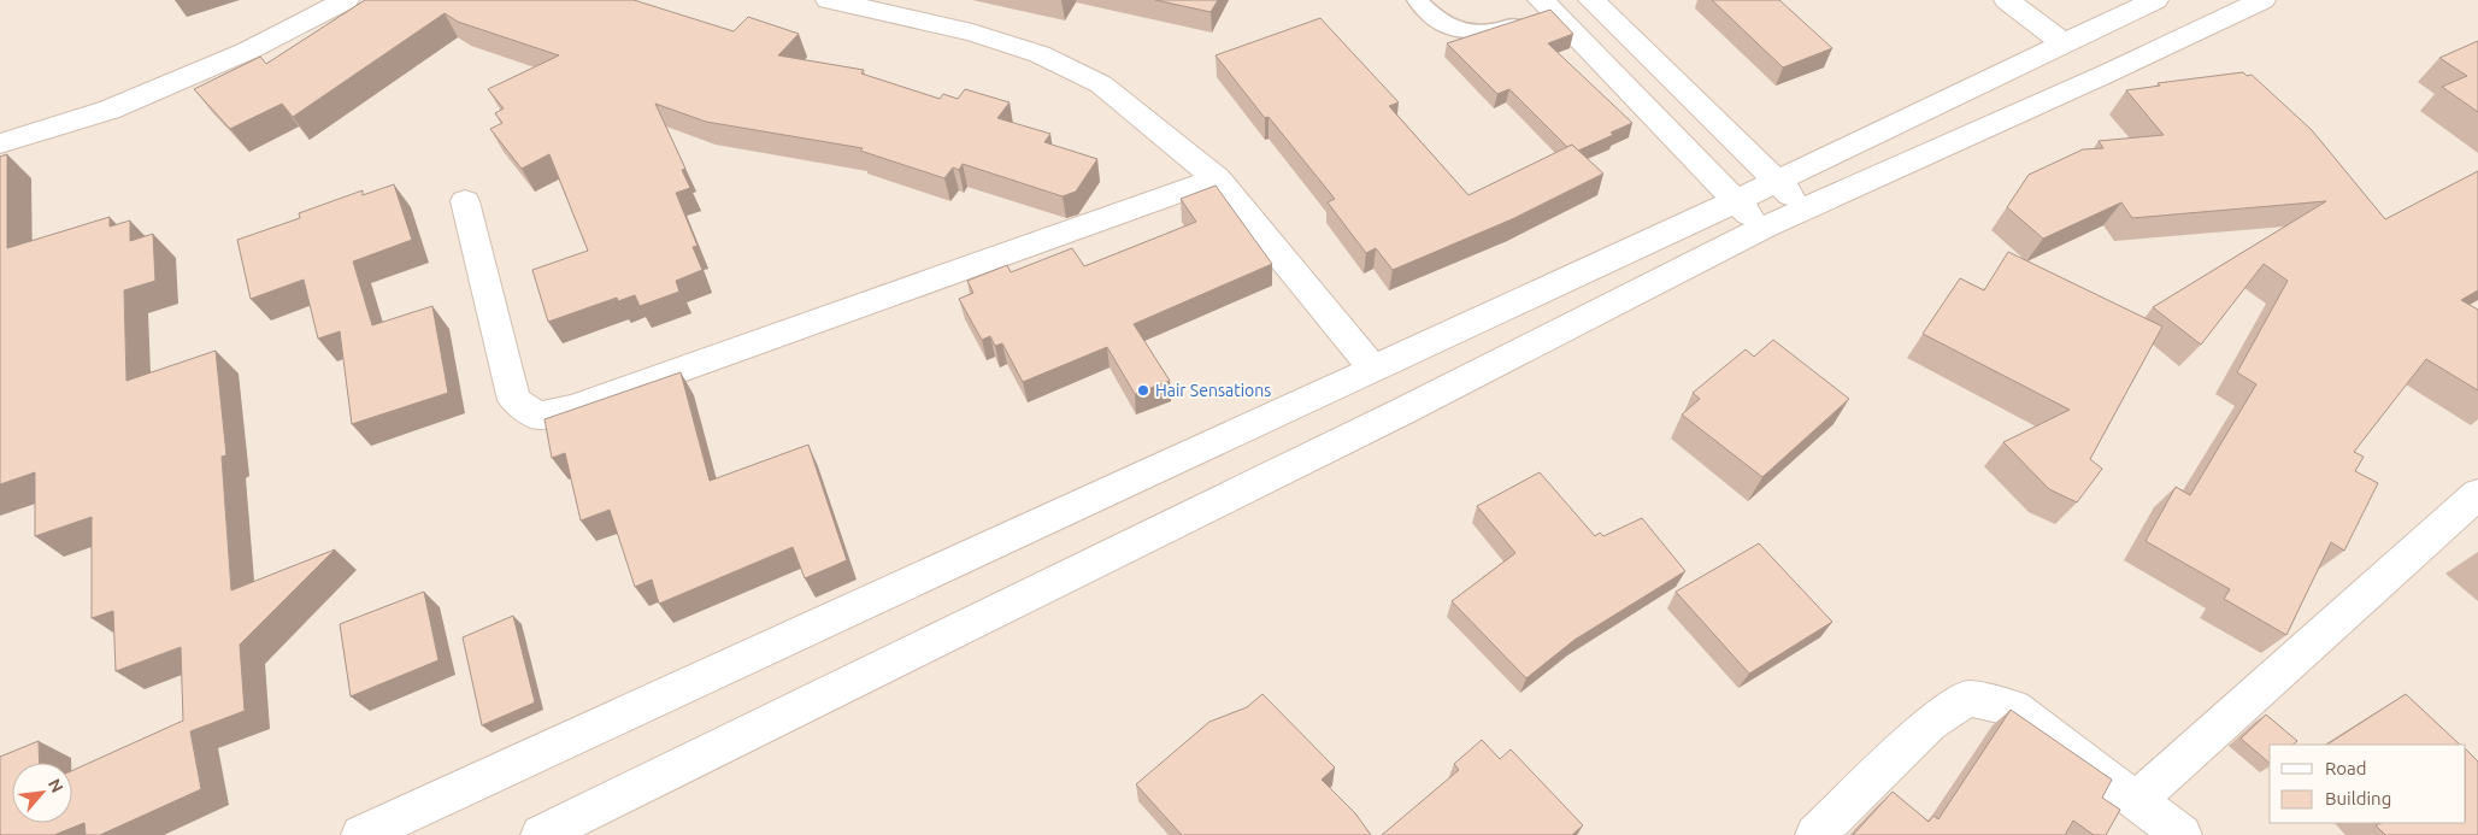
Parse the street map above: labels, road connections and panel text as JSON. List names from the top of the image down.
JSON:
{
  "places": ["Hair Sensations"],
  "legend": ["Road", "Building"],
  "north": "top right"
}
